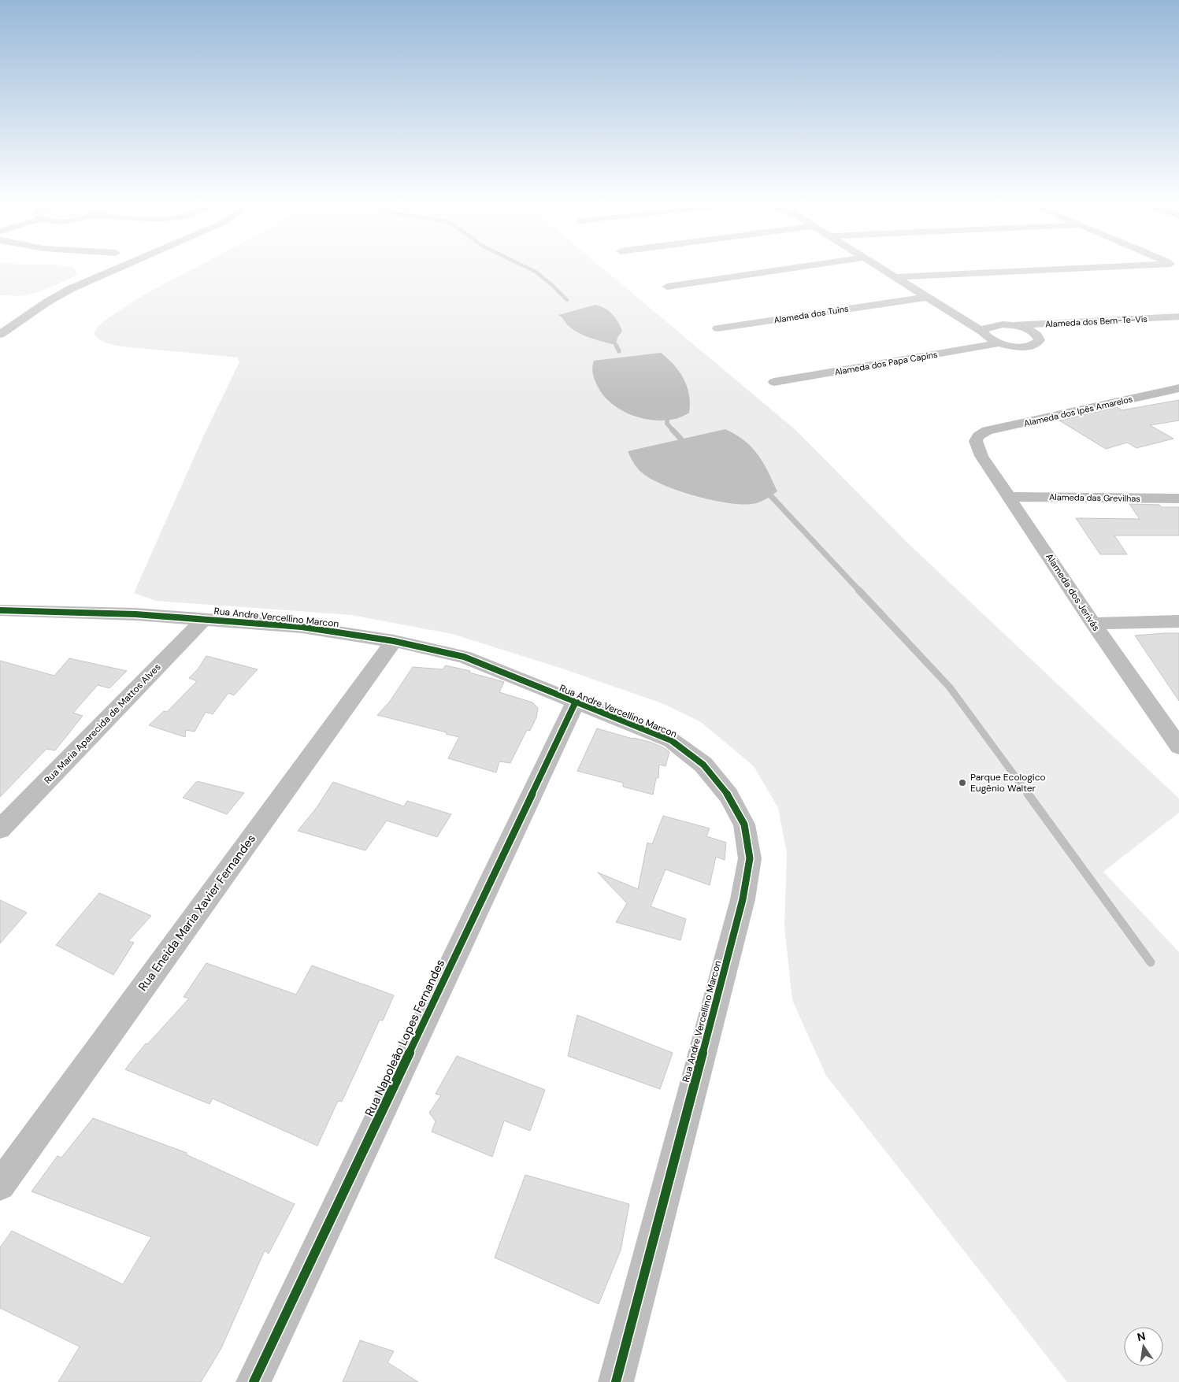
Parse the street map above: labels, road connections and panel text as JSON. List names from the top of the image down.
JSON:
{
  "streets": {
    "street": [
      "Alameda dos Tuins",
      "Alameda dos Bem-Te-Vis",
      "Alameda dos Papa Capins",
      "Alameda dos Ipês Amarelos",
      "Alameda das Grevilhas",
      "Alameda dos Jerivás",
      "Rua Andre Vercellino Marcon",
      "Rua Maria Aparecida de Mattos Alves",
      "Rua Eneida Maria Xavier Fernandes",
      "Rua Napoleão Lopes Fernandes"
    ]
  },
  "crossings": [
    ["Alameda dos Ipês Amarelos", "Alameda dos Jerivás"],
    ["Alameda das Grevilhas", "Alameda dos Jerivás"],
    ["Rua Andre Vercellino Marcon", "Rua Maria Aparecida de Mattos Alves"],
    ["Rua Andre Vercellino Marcon", "Rua Eneida Maria Xavier Fernandes"],
    ["Rua Andre Vercellino Marcon", "Rua Napoleão Lopes Fernandes"]
  ],
  "places": ["Parque Ecologico Eugênio Walter"],
  "north": "top"
}
